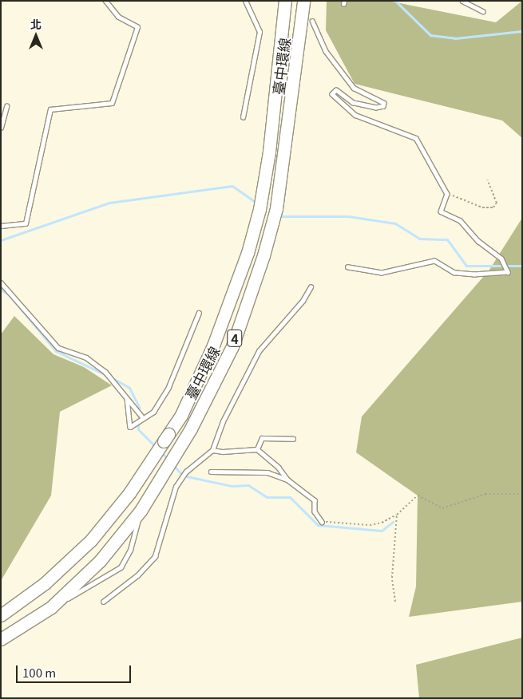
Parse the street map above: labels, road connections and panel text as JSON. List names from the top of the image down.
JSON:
{
  "streets": {
    "highway": ["臺中環線", "4"]
  },
  "scale_bar": "100 m",
  "north": "top"
}
